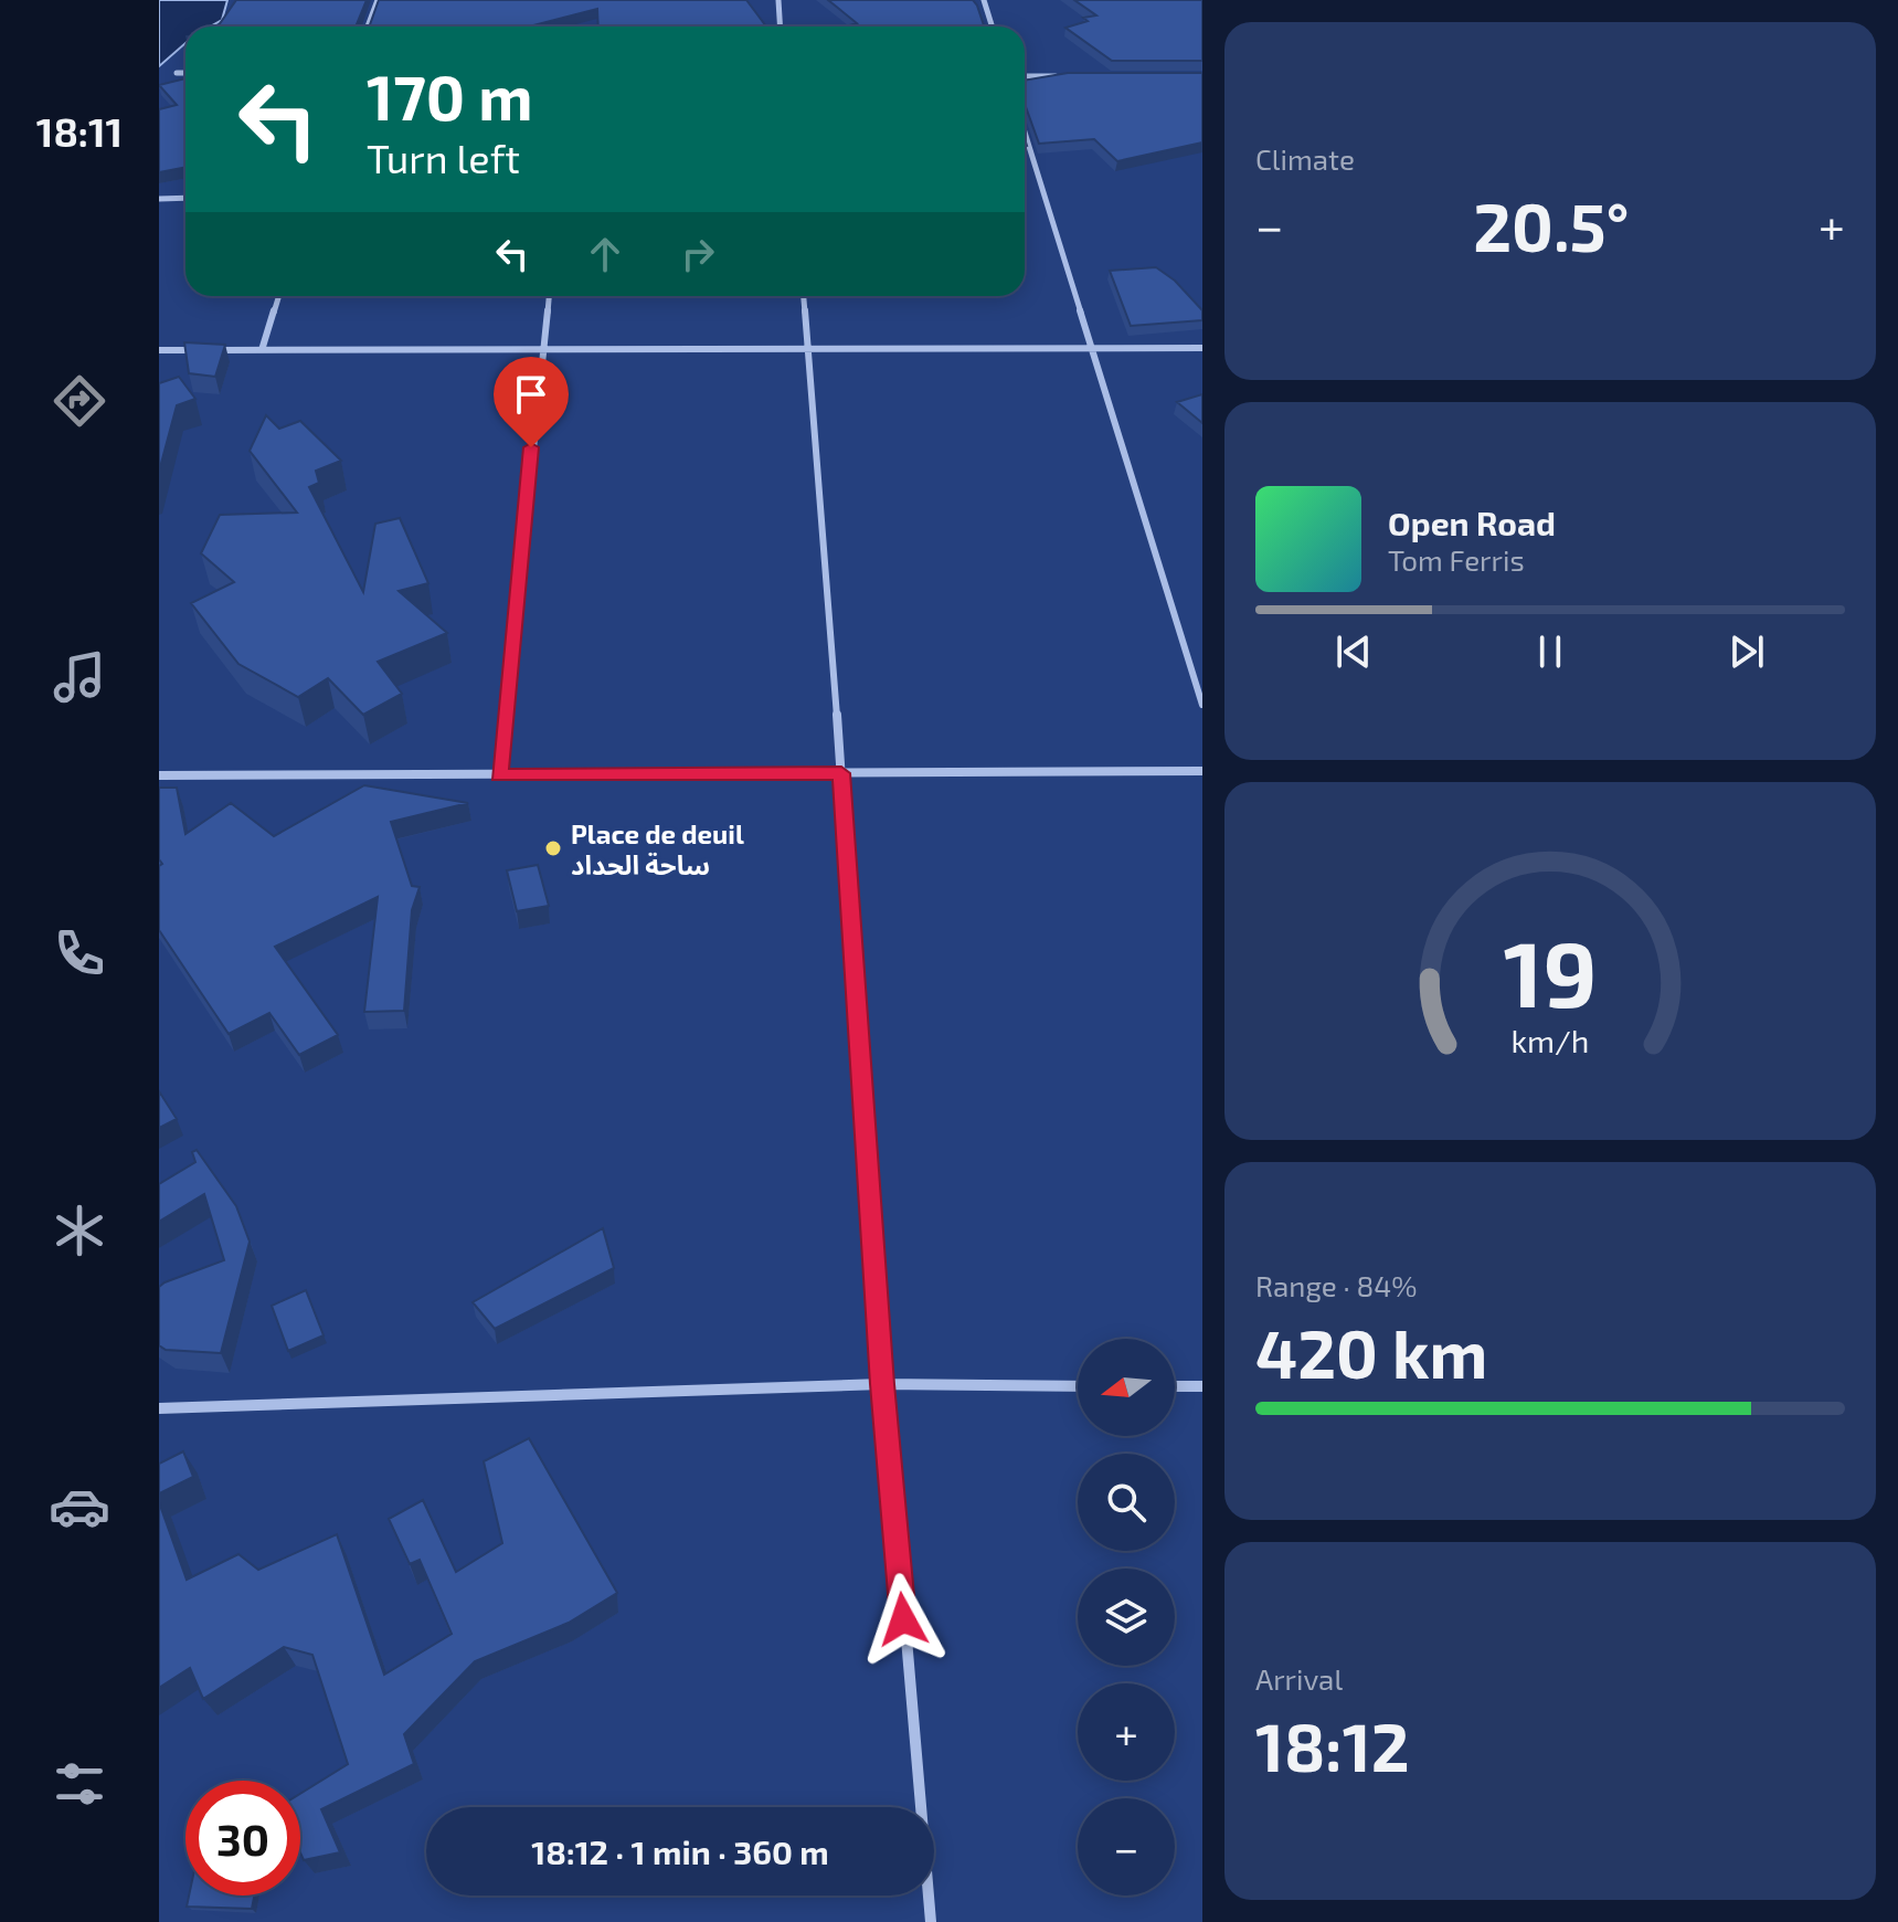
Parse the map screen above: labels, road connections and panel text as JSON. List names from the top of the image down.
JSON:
{
  "places": ["Place de deuil ساحة الحداد"],
  "north": "left",
  "page": {
    "tabs": "18:11",
    "tile": [
      "Climate",
      ["Range · 84%", "420 km"],
      ["Arrival", "18:12"]
    ],
    "turn": ["170 m", "Turn left"],
    "heat": ["−", "20.5°", "+"],
    "song": ["Open Road", "Tom Ferris"],
    "map_buttons": ["+", "−"],
    "limit": "30",
    "trip": "18:12 · 1 min · 360 m",
    "gauge": ["19", "km/h"]
  }
}
